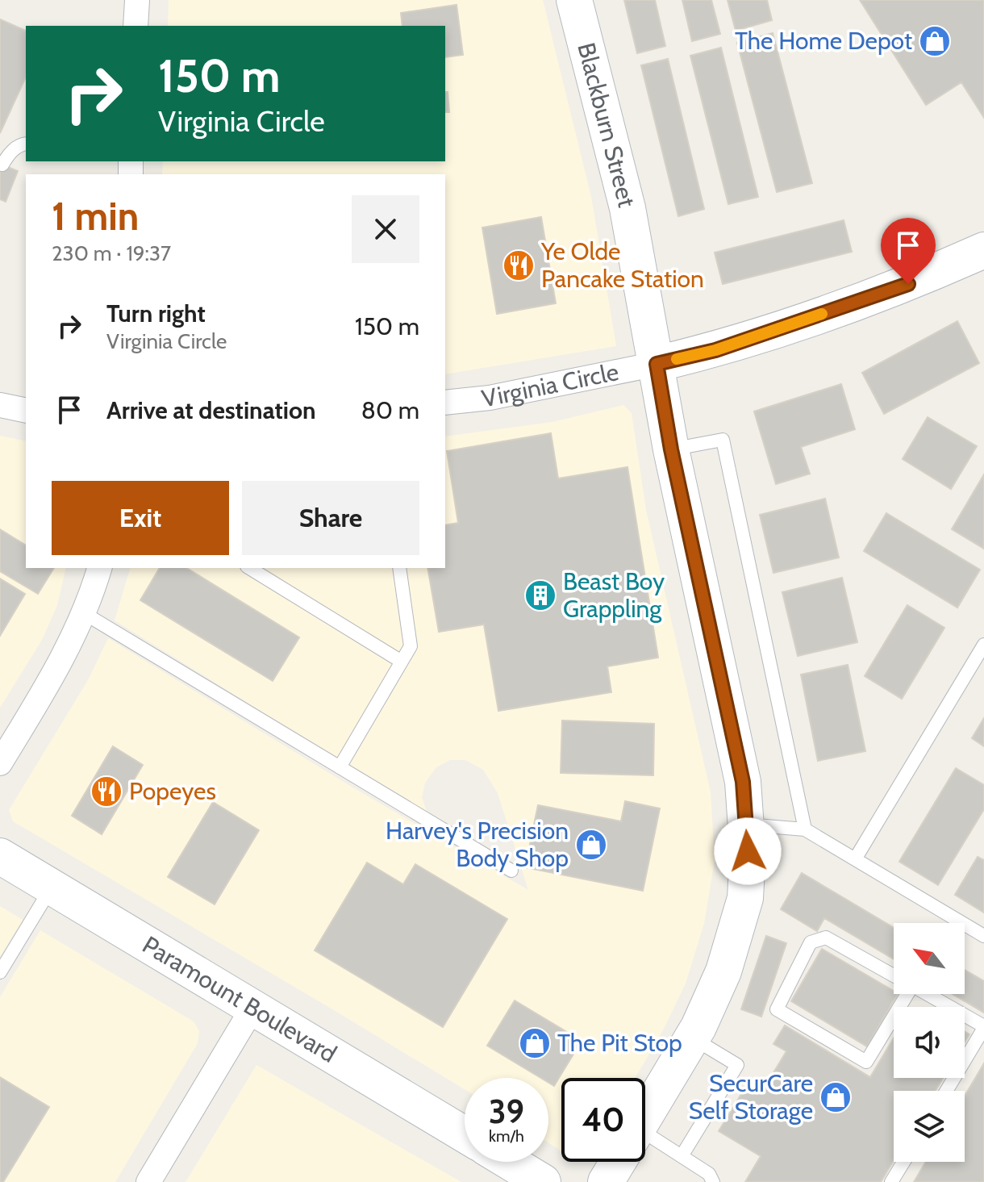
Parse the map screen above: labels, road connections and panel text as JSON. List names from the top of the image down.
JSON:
{
  "streets": {
    "street": ["Blackburn Street", "Virginia Circle", "Paramount Boulevard"]
  },
  "crossings": [
    ["Blackburn Street", "Virginia Circle"]
  ],
  "places": {
    "shop": [
      "The Home Depot",
      "Harvey's Precision Body Shop",
      "The Pit Stop",
      "SecurCare Self Storage"
    ],
    "restaurant": ["Ye Olde Pancake Station", "Popeyes"],
    "building": ["Beast Boy Grappling"]
  },
  "north": "top left",
  "page": {
    "turn": ["150 m", "Virginia Circle"],
    "heading": ["1 min", "230 m · 19:37"],
    "list": [
      {
        "name": "Turn right",
        "note": "Virginia Circle",
        "value": "150 m"
      },
      {
        "name": "Arrive at destination",
        "value": "80 m"
      }
    ],
    "buttons": ["Exit", "Share"],
    "speed": "39 km/h",
    "limit": "40"
  }
}
